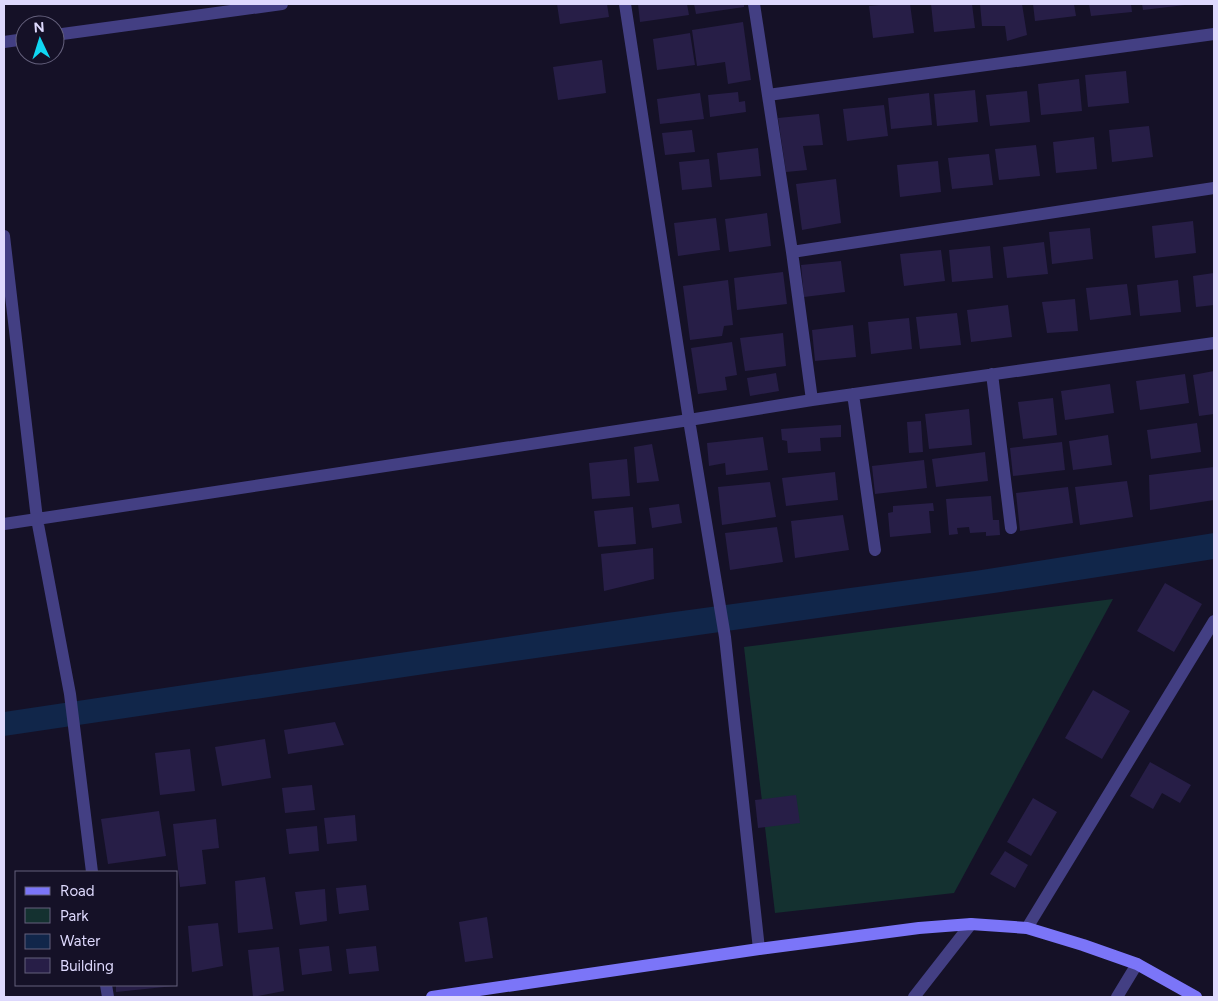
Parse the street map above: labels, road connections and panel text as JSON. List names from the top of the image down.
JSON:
{
  "legend": [
    "Road",
    "Park",
    "Water",
    "Building"
  ],
  "north": "top"
}
